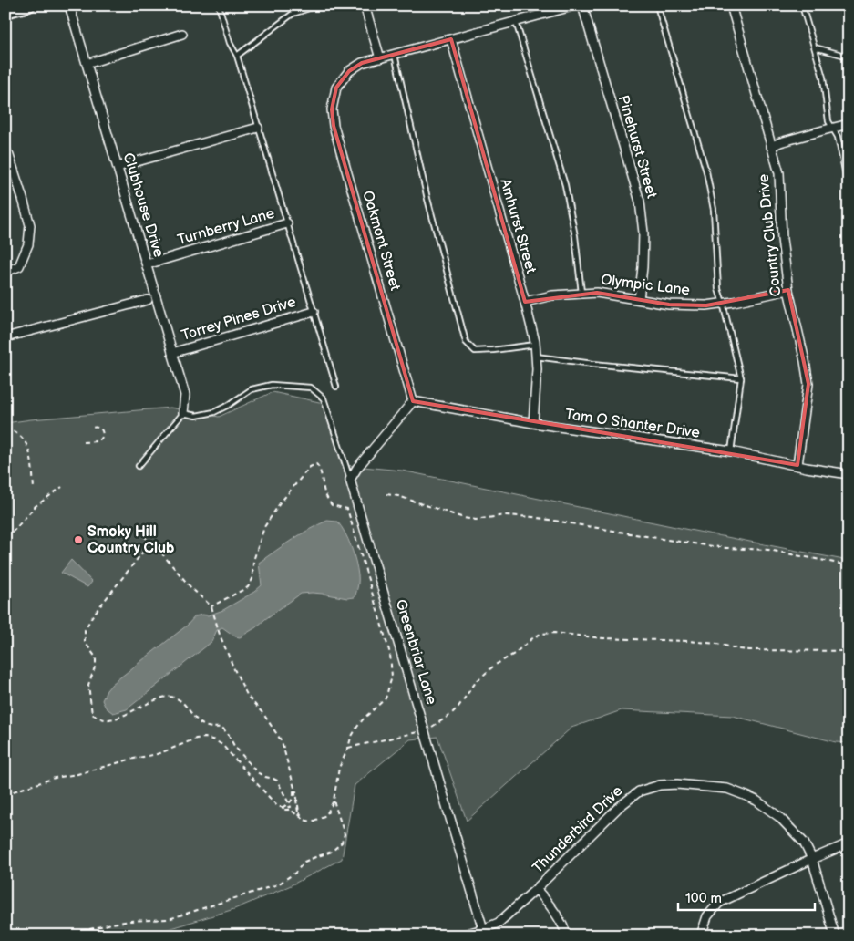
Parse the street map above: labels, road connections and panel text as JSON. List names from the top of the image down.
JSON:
{
  "streets": {
    "street": [
      "Pinehurst Street",
      "Clubhouse Drive",
      "Amhurst Street",
      "Turnberry Lane",
      "Country Club Drive",
      "Oakmont Street",
      "Olympic Lane",
      "Torrey Pines Drive",
      "Tam O Shanter Drive",
      "Greenbriar Lane",
      "Thunderbird Drive"
    ]
  },
  "crossings": [
    ["Pinehurst Street", "Olympic Lane"],
    ["Clubhouse Drive", "Turnberry Lane"],
    ["Clubhouse Drive", "Torrey Pines Drive"],
    ["Amhurst Street", "Olympic Lane"],
    ["Amhurst Street", "Tam O Shanter Drive"],
    ["Country Club Drive", "Olympic Lane"],
    ["Country Club Drive", "Tam O Shanter Drive"],
    ["Oakmont Street", "Tam O Shanter Drive"],
    ["Greenbriar Lane", "Thunderbird Drive"]
  ],
  "places": ["Smoky Hill Country Club"],
  "scale_bar": "100 m"
}
